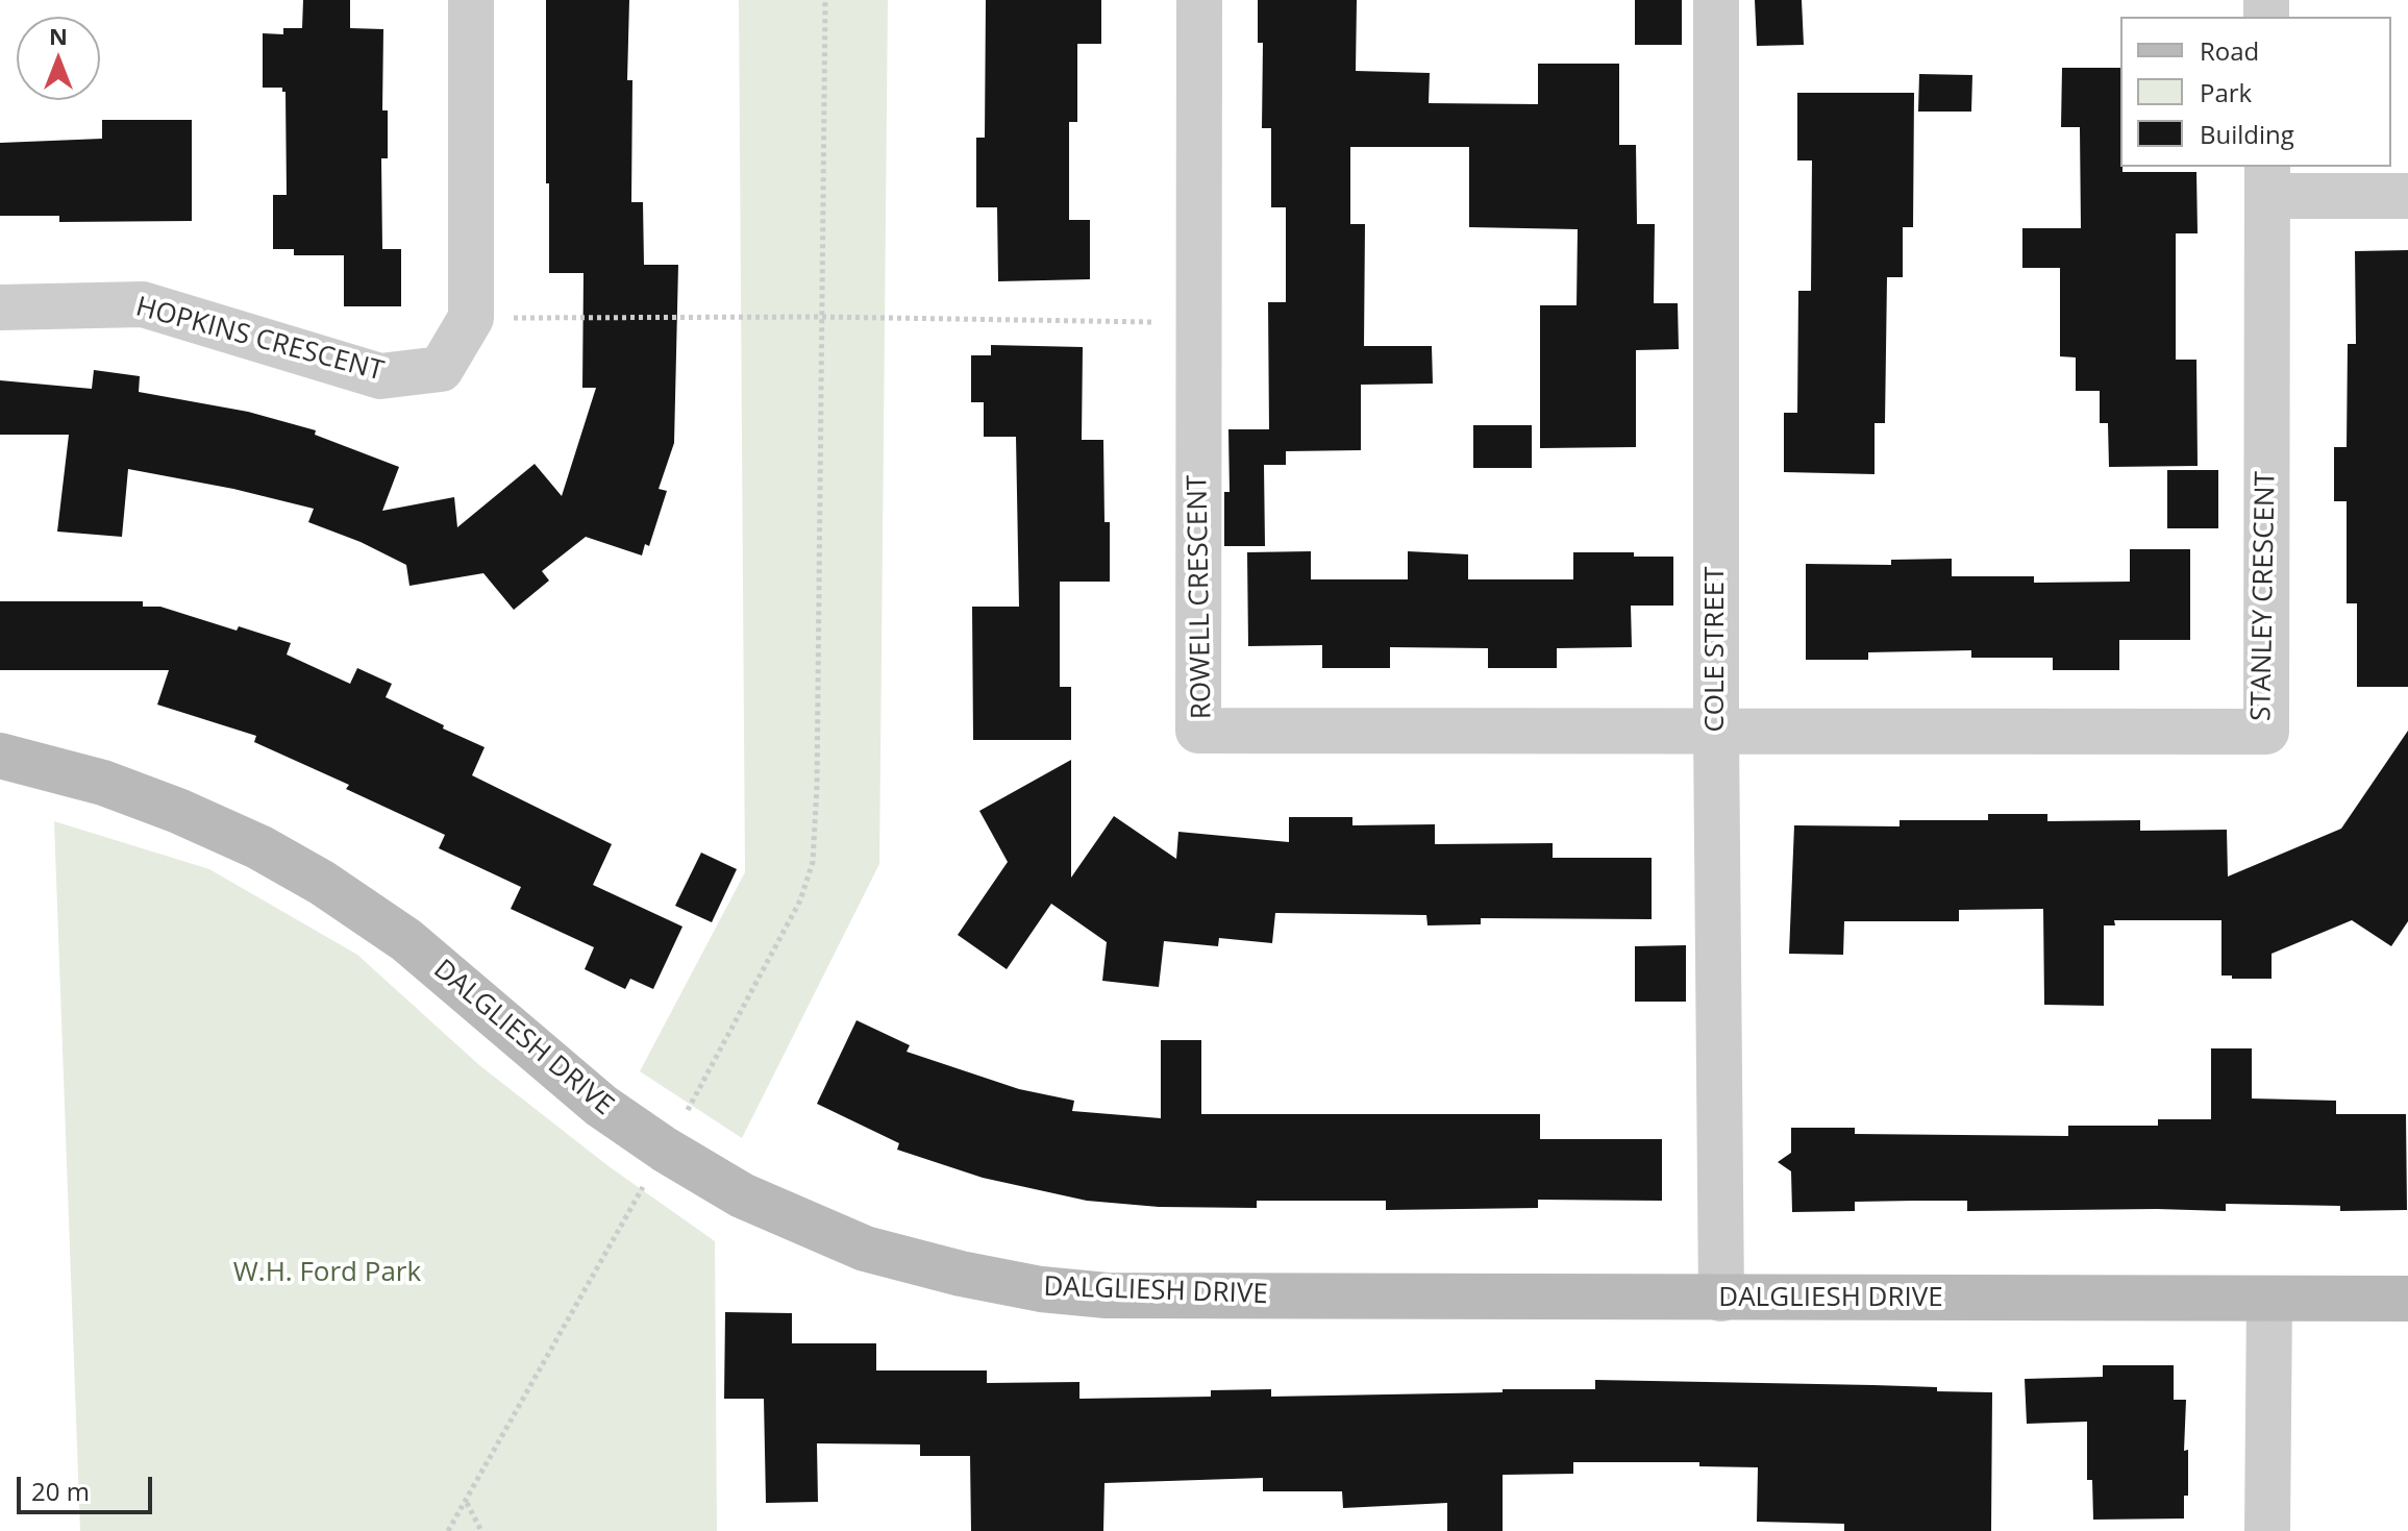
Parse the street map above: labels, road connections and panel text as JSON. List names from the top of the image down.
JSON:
{
  "streets": {
    "street": [
      "HOPKINS CRESCENT",
      "STANLEY CRESCENT",
      "ROWELL CRESCENT",
      "COLE STREET",
      "DALGLIESH DRIVE"
    ]
  },
  "crossings": [
    ["STANLEY CRESCENT", "ROWELL CRESCENT"],
    ["STANLEY CRESCENT", "COLE STREET"],
    ["ROWELL CRESCENT", "COLE STREET"],
    ["COLE STREET", "DALGLIESH DRIVE"]
  ],
  "parks": ["W.H. Ford Park"],
  "legend": ["Road", "Park", "Building"],
  "scale_bar": "20 m",
  "north": "top"
}
